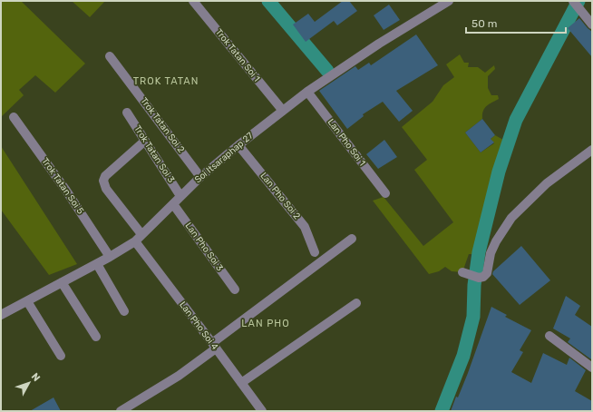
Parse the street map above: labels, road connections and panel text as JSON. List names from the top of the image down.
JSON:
{
  "streets": {
    "street": [
      "Trok Tatan Soi 1",
      "Trok Tatan Soi 2",
      "Lan Pho Soi 1",
      "Trok Tatan Soi 3",
      "Soi Itsaraphap 27",
      "Trok Tatan Soi 5",
      "Lan Pho Soi 2",
      "Lan Pho Soi 3",
      "Lan Pho Soi 4"
    ]
  },
  "crossings": [
    ["Trok Tatan Soi 1", "Soi Itsaraphap 27"],
    ["Trok Tatan Soi 2", "Soi Itsaraphap 27"],
    ["Lan Pho Soi 1", "Soi Itsaraphap 27"],
    ["Trok Tatan Soi 3", "Soi Itsaraphap 27"],
    ["Soi Itsaraphap 27", "Trok Tatan Soi 5"],
    ["Soi Itsaraphap 27", "Lan Pho Soi 2"],
    ["Soi Itsaraphap 27", "Lan Pho Soi 3"],
    ["Soi Itsaraphap 27", "Lan Pho Soi 4"]
  ],
  "districts": ["TROK TATAN", "LAN PHO"],
  "scale_bar": "50 m",
  "north": "top right"
}
